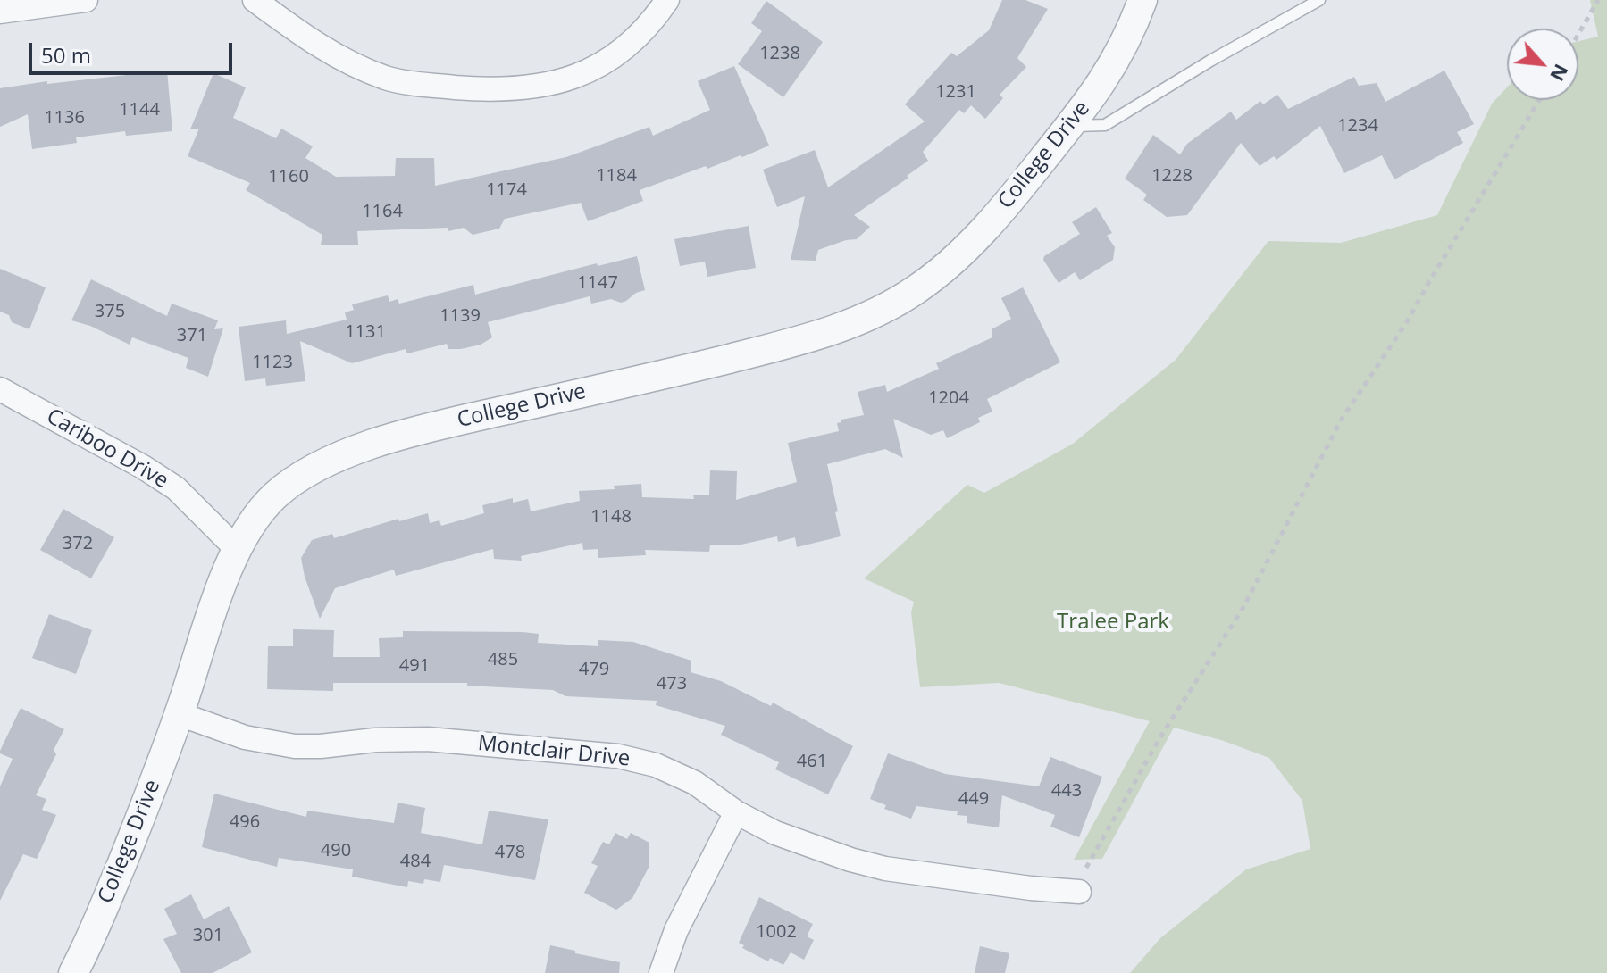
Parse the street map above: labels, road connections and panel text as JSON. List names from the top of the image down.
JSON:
{
  "streets": {
    "street": ["College Drive", "Cariboo Drive", "Montclair Drive"]
  },
  "crossings": [
    ["College Drive", "Cariboo Drive"],
    ["College Drive", "Montclair Drive"]
  ],
  "parks": ["Tralee Park"],
  "house_numbers": [
    "1238",
    "1231",
    "1144",
    "1136",
    "1234",
    "1184",
    "1228",
    "1160",
    "1174",
    "1164",
    "1147",
    "375",
    "1139",
    "1131",
    "371",
    "1123",
    "1204",
    "1148",
    "372",
    "485",
    "491",
    "479",
    "473",
    "461",
    "443",
    "449",
    "496",
    "490",
    "478",
    "484",
    "1002",
    "301"
  ],
  "scale_bar": "50 m",
  "north": "bottom right"
}
